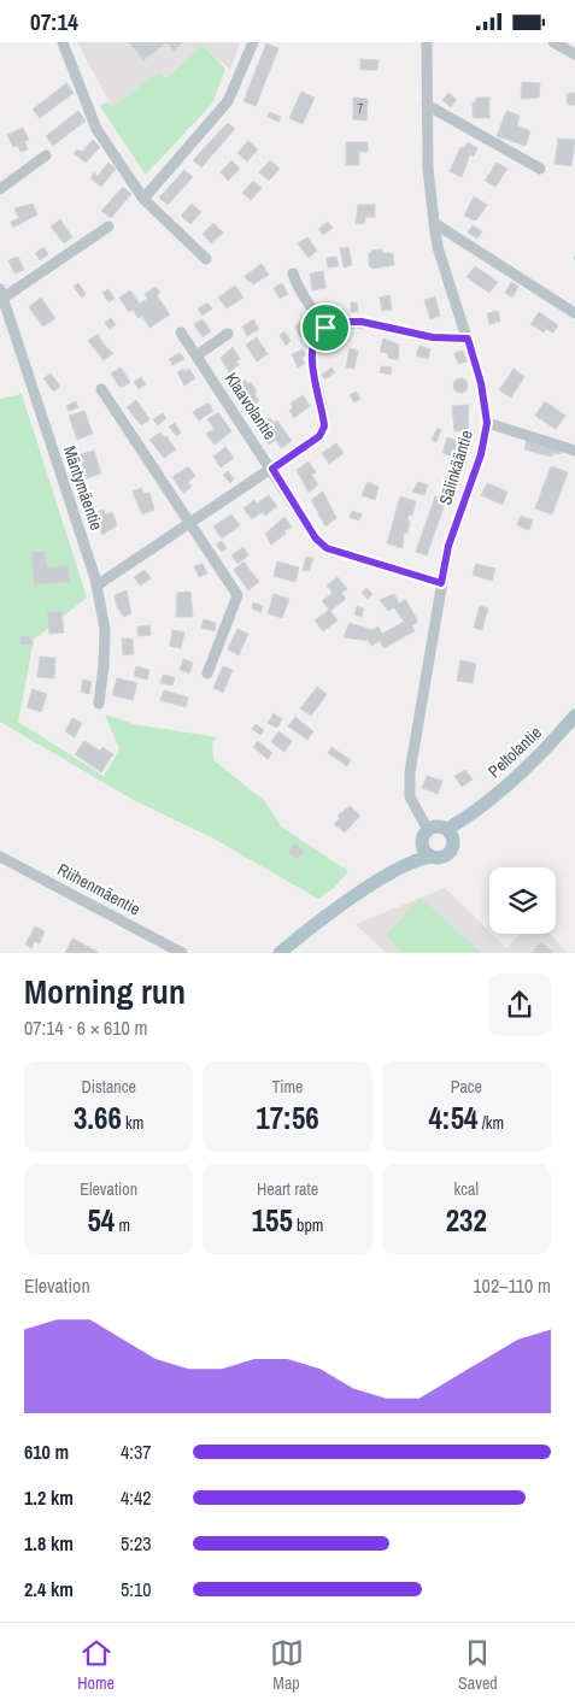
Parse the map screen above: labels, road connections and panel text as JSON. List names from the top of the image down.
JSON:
{
  "streets": {
    "main road": ["Peltolantie"],
    "street": [
      "Klaavolantie",
      "Sälinkääntie",
      "Mäntymäentie",
      "Riihenmäentie"
    ]
  },
  "crossings": [
    ["Klaavolantie", "Sälinkääntie"],
    ["Sälinkääntie", "Peltolantie"]
  ],
  "house_numbers": ["7"],
  "page": {
    "status": "07:14",
    "heading": ["Morning run", "07:14 · 6 × 610 m"],
    "stats": [
      ["Distance", "3.66 km"],
      ["Time", "17:56"],
      ["Pace", "4:54 /km"],
      ["Elevation", "54 m"],
      ["Heart rate", "155 bpm"],
      ["kcal", "232"]
    ],
    "chart": ["Elevation", "102–110 m"],
    "list": [
      {
        "name": "610 m",
        "note": "4:37"
      },
      {
        "name": "1.2 km",
        "note": "4:42"
      },
      {
        "name": "1.8 km",
        "note": "5:23"
      },
      {
        "name": "2.4 km",
        "note": "5:10"
      }
    ],
    "tabs": ["Home", "Map", "Saved"]
  }
}
